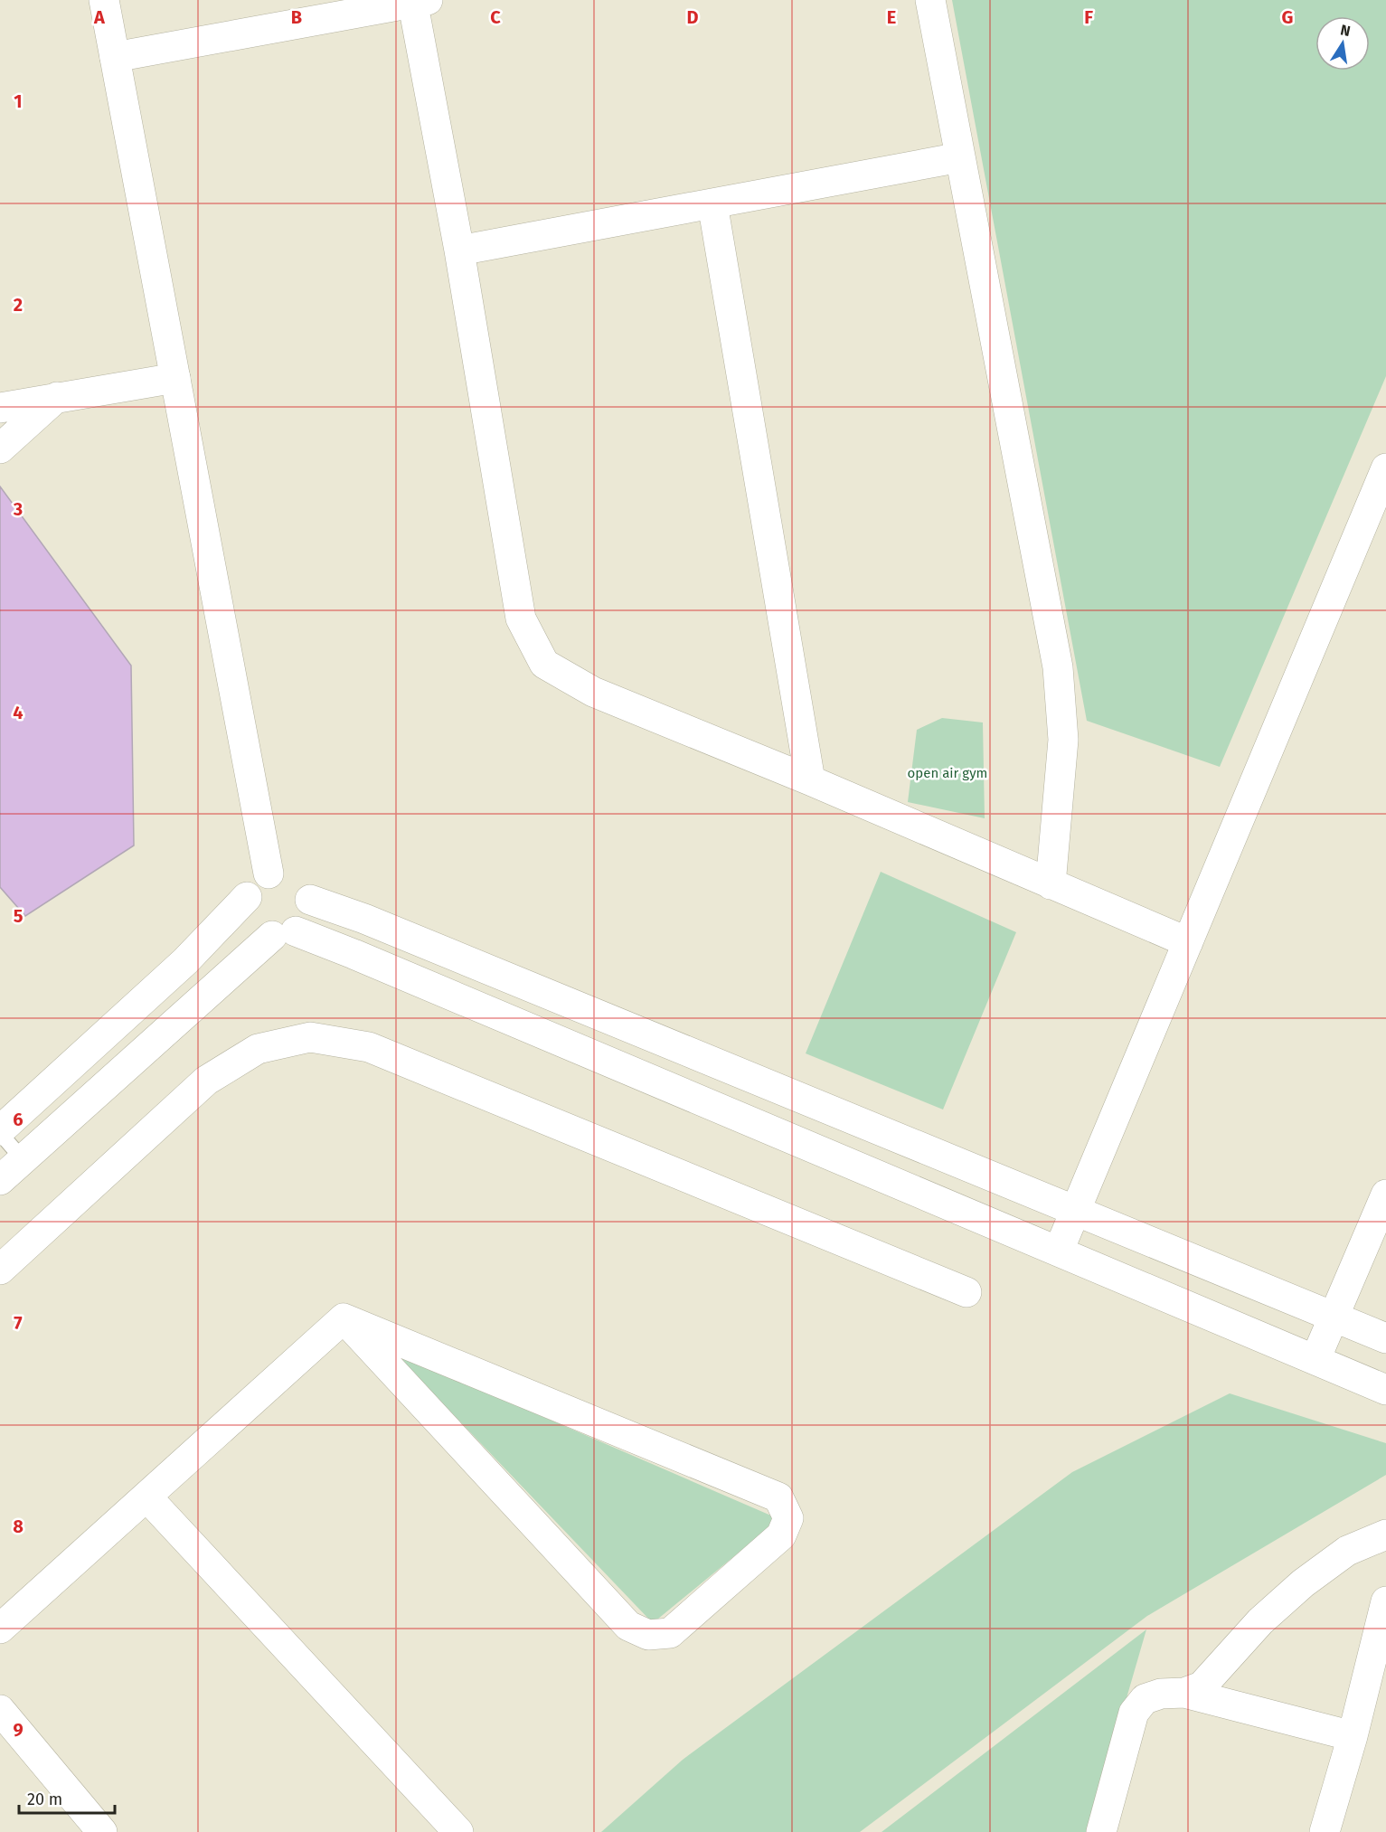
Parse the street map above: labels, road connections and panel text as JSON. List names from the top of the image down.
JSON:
{
  "parks": ["open air gym"],
  "scale_bar": "20 m",
  "north": "top",
  "grid": {
    "columns": [
      "A",
      "B",
      "C",
      "D",
      "E",
      "F",
      "G"
    ],
    "rows": [
      "1",
      "2",
      "3",
      "4",
      "5",
      "6",
      "7",
      "8",
      "9"
    ]
  }
}
